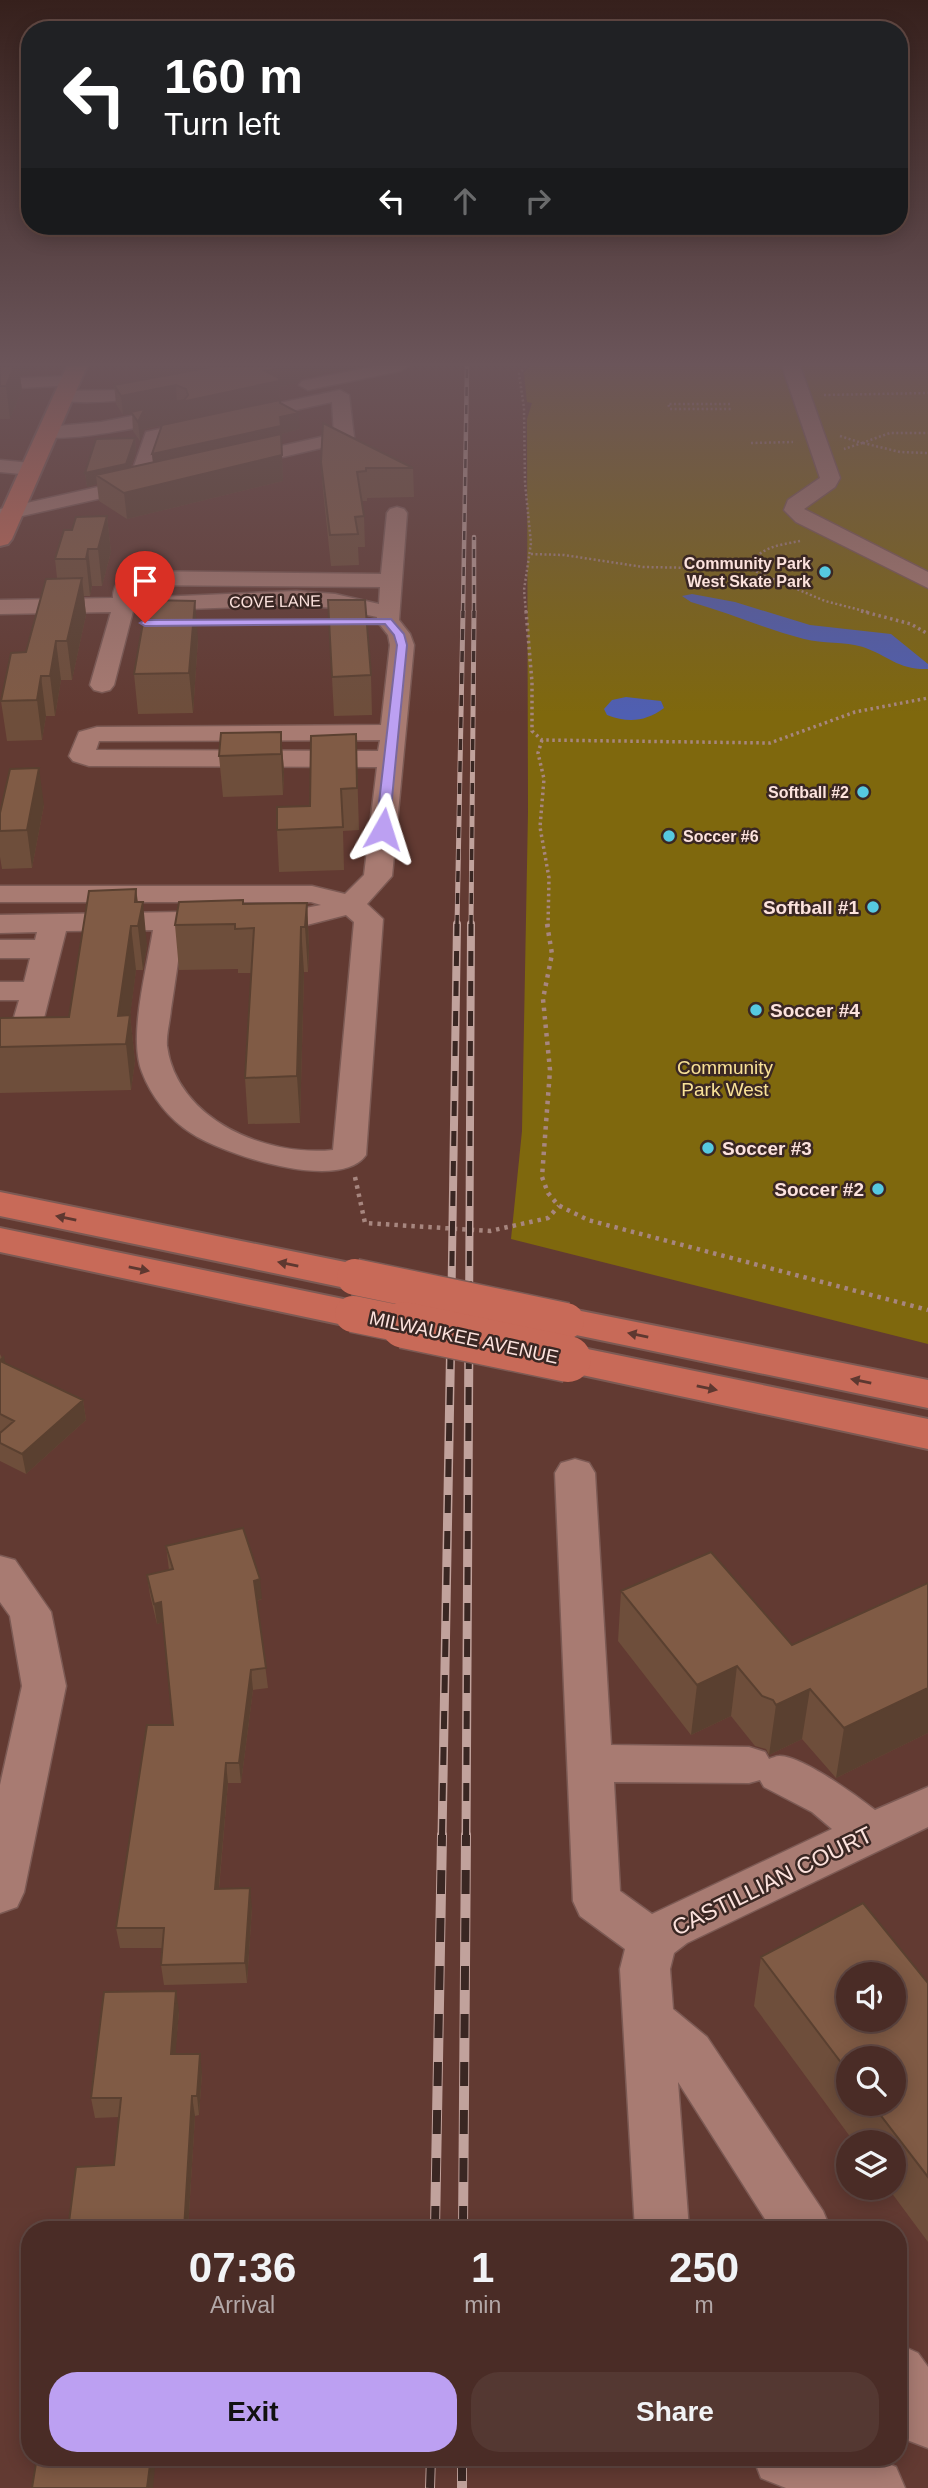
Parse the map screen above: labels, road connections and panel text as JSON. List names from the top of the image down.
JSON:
{
  "streets": {
    "main road": ["MILWAUKEE AVENUE"],
    "street": ["COVE LANE", "CASTILLIAN COURT"]
  },
  "parks": ["Community Park West"],
  "places": [
    "Community Park West Skate Park",
    "Softball #2",
    "Soccer #6",
    "Softball #1",
    "Soccer #4",
    "Soccer #3",
    "Soccer #2"
  ],
  "page": {
    "turn": ["160 m", "Turn left"],
    "eta": [
      "07:36",
      "Arrival",
      "1",
      "min",
      "250",
      "m"
    ],
    "buttons": ["Exit", "Share"]
  }
}
